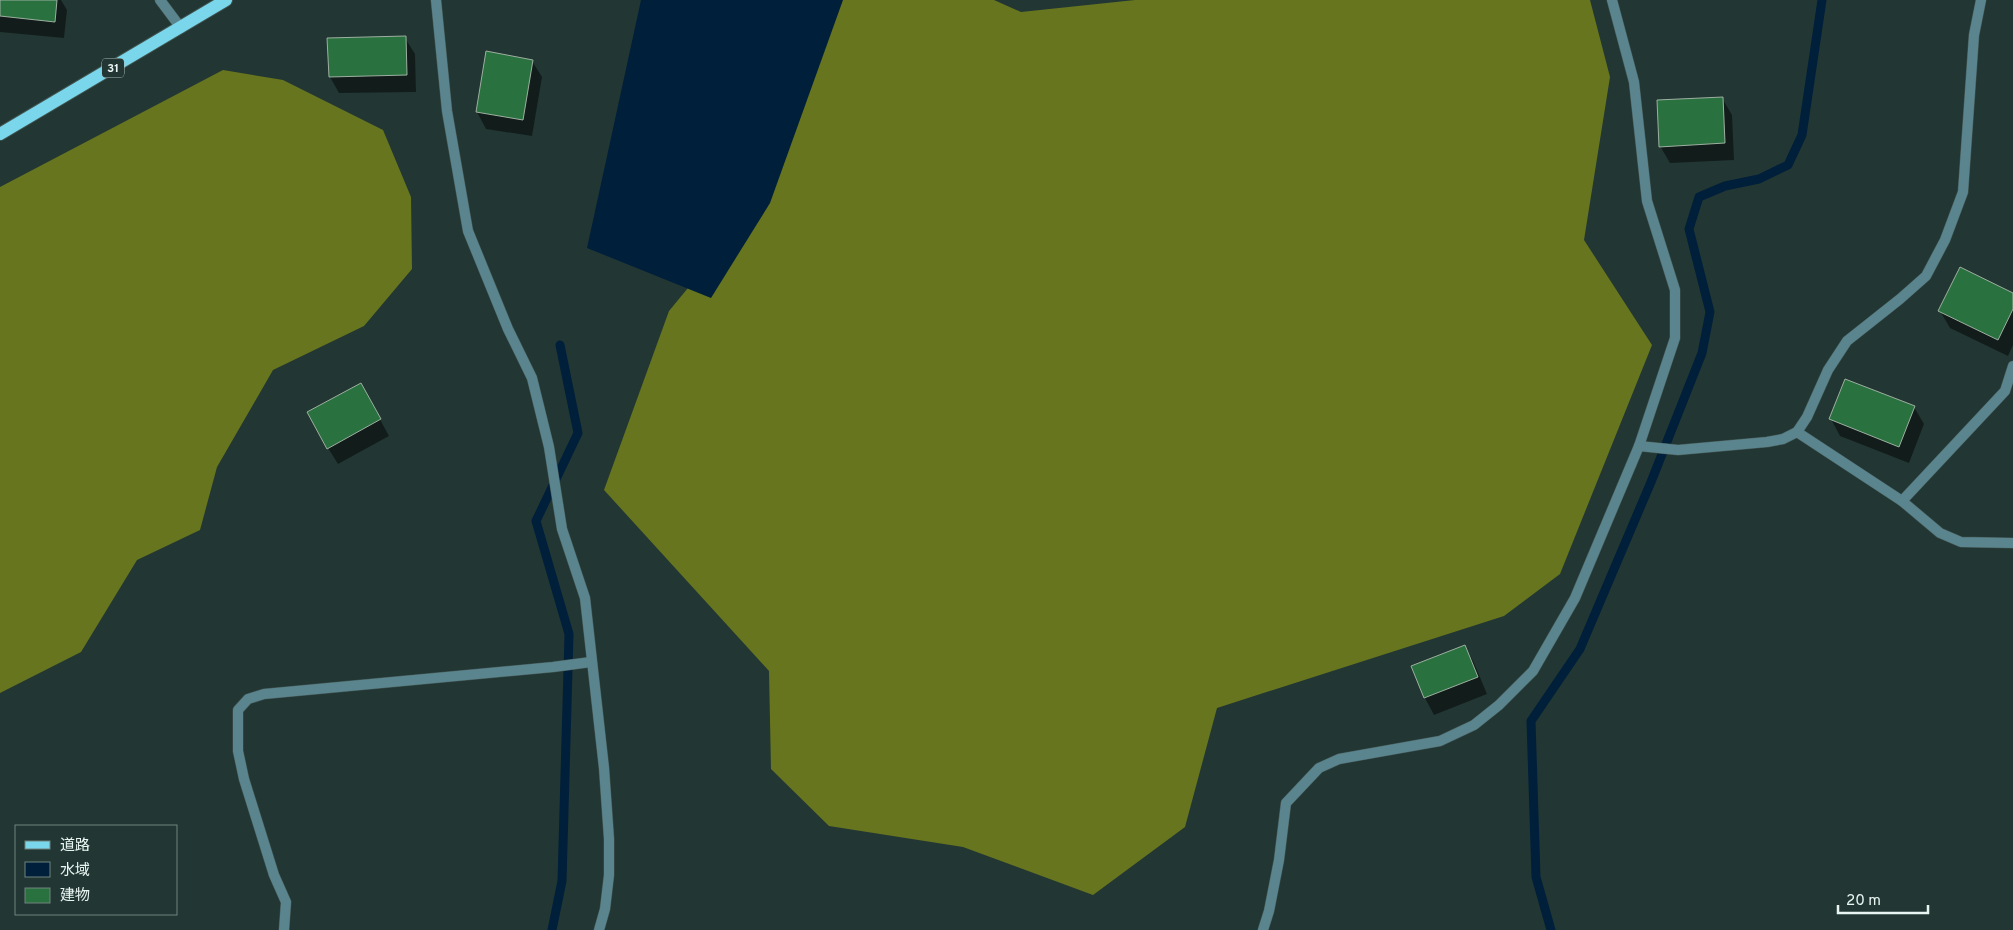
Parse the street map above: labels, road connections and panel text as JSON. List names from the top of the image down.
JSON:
{
  "streets": {
    "main road": ["31"]
  },
  "legend": ["道路", "水域", "建物"],
  "scale_bar": "20 m"
}
